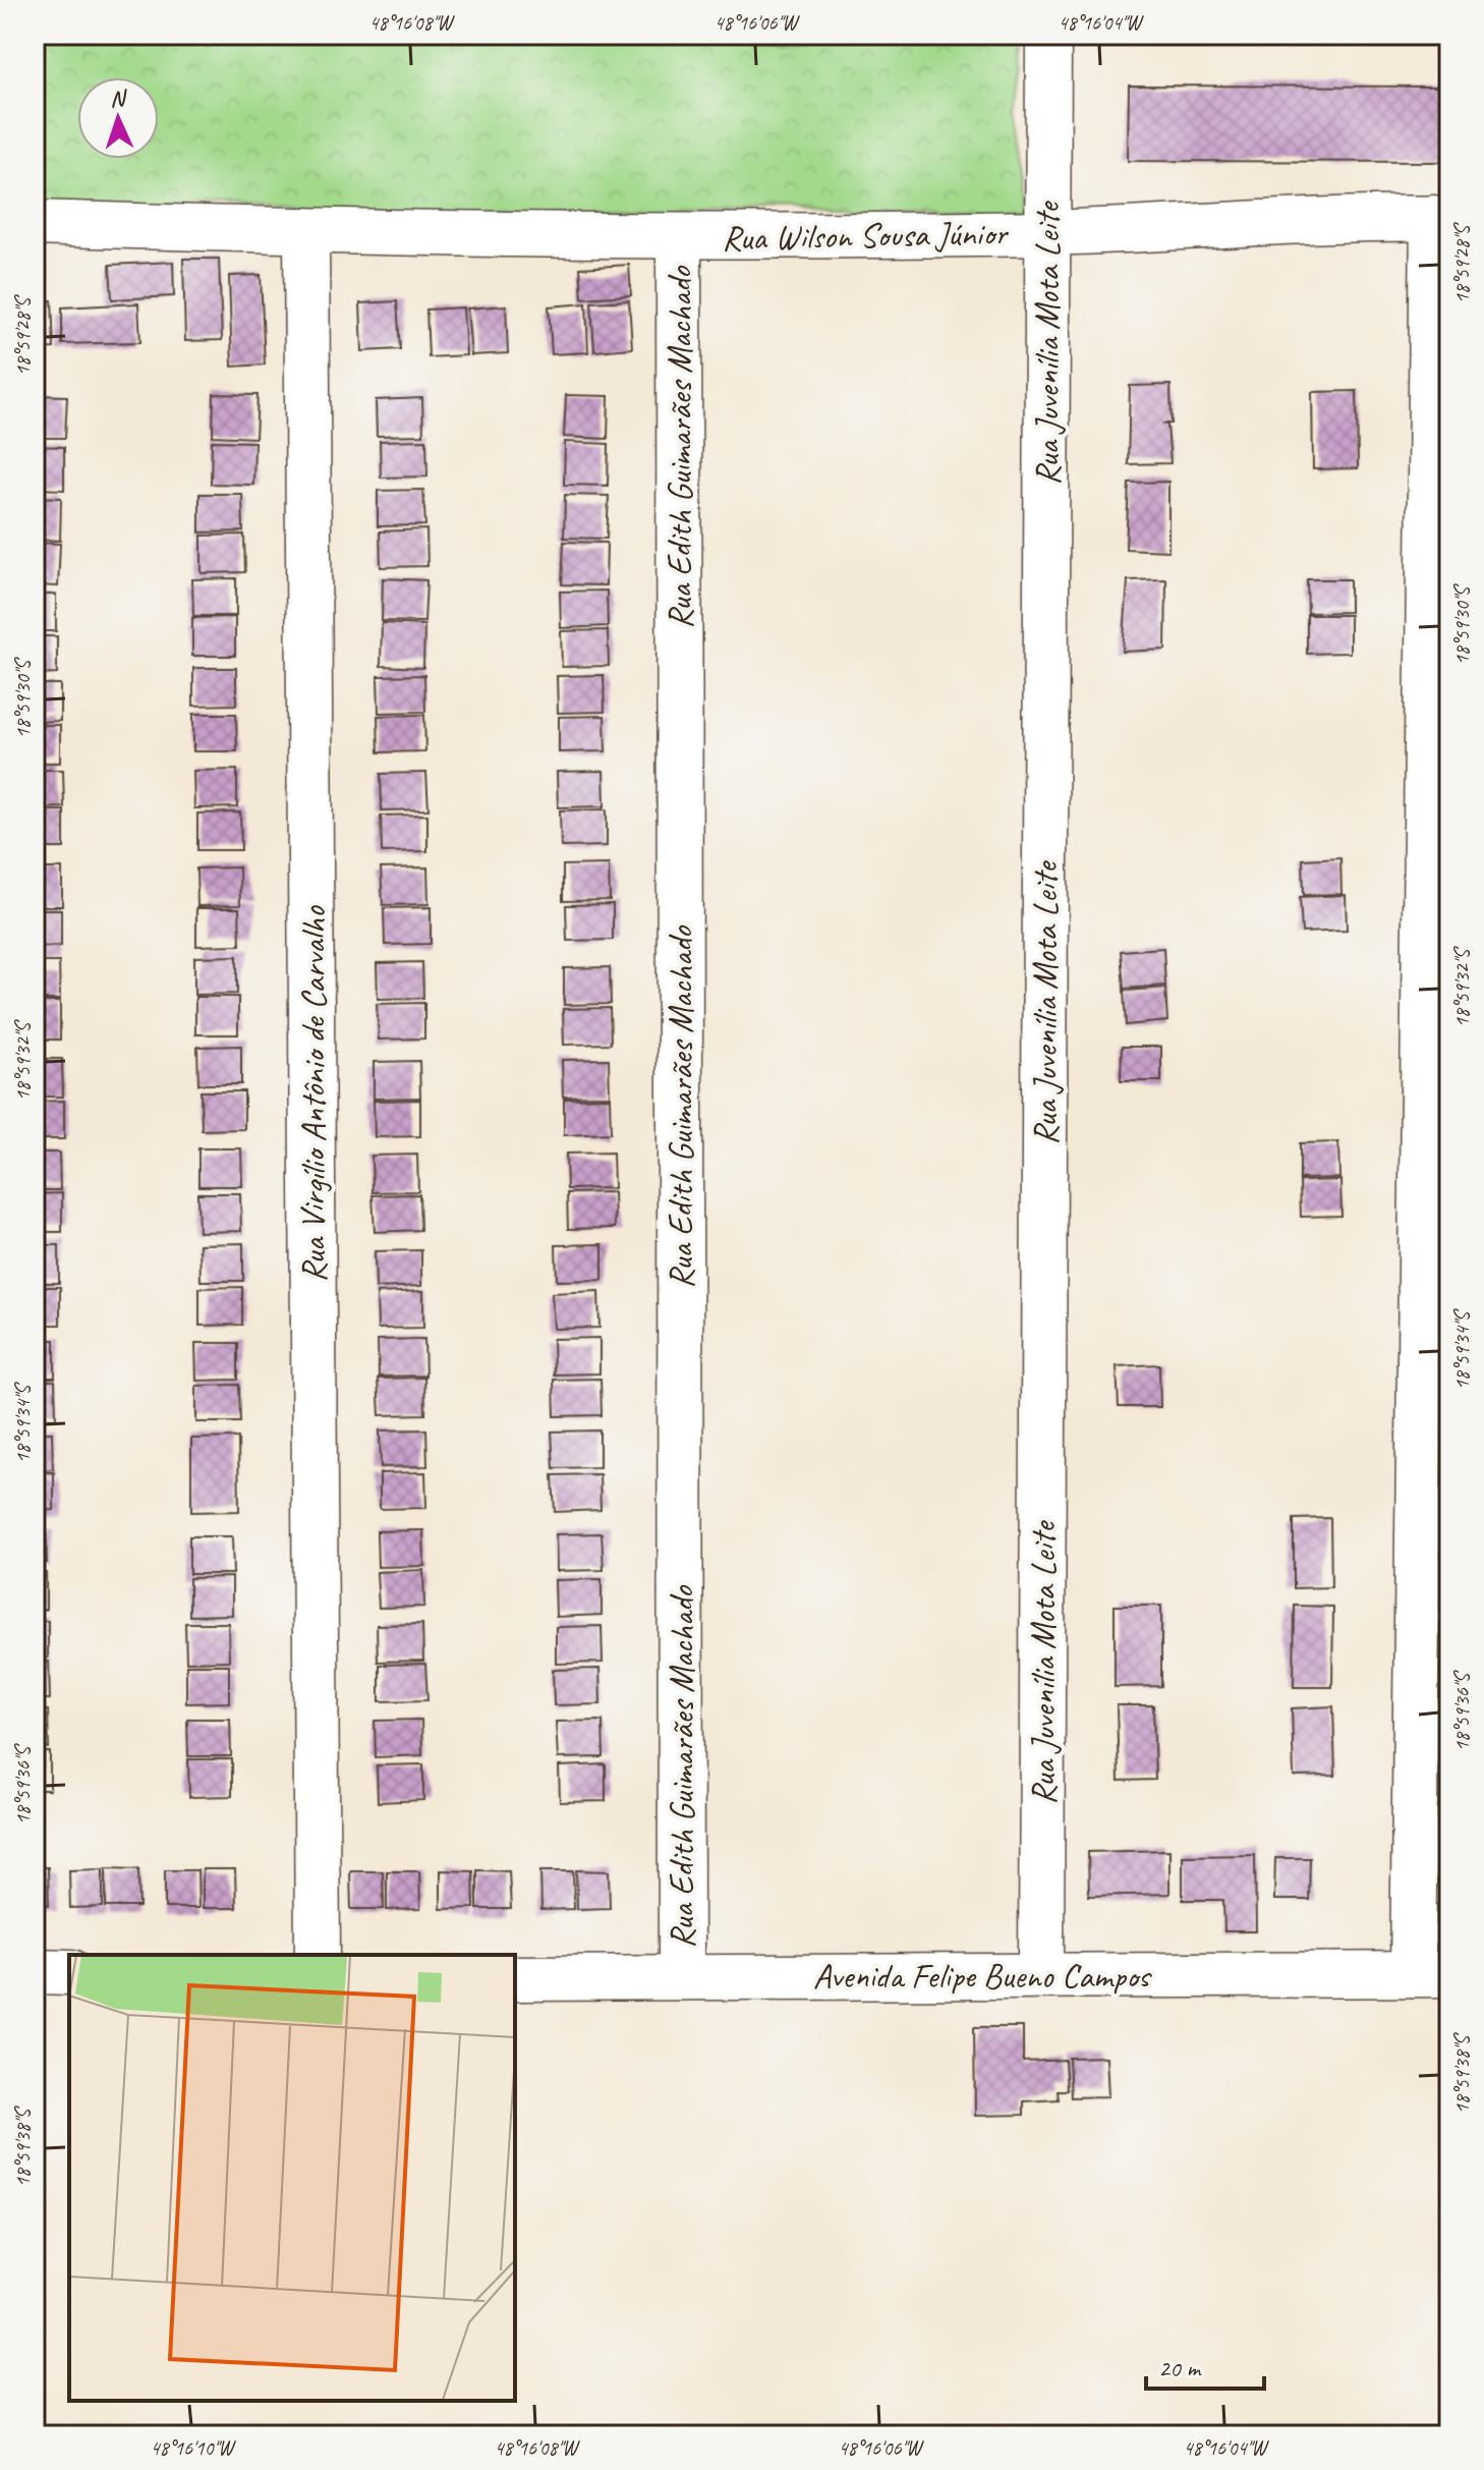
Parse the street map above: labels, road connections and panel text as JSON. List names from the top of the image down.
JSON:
{
  "streets": {
    "street": [
      "Rua Wilson Sousa Júnior",
      "Rua Juvenília Mota Leite",
      "Rua Edith Guimarães Machado",
      "Rua Virgílio Antônio de Carvalho",
      "Avenida Felipe Bueno Campos"
    ]
  },
  "crossings": [
    ["Rua Wilson Sousa Júnior", "Rua Juvenília Mota Leite"],
    ["Rua Wilson Sousa Júnior", "Rua Edith Guimarães Machado"],
    ["Rua Wilson Sousa Júnior", "Rua Virgílio Antônio de Carvalho"],
    ["Rua Juvenília Mota Leite", "Avenida Felipe Bueno Campos"],
    ["Rua Edith Guimarães Machado", "Avenida Felipe Bueno Campos"]
  ],
  "scale_bar": "20 m",
  "north": "top",
  "coordinates": [
    "48°16'08\"W",
    "48°16'06\"W",
    "48°16'04\"W",
    "18°59'28\"S",
    "18°59'30\"S",
    "18°59'32\"S",
    "18°59'34\"S",
    "18°59'36\"S",
    "18°59'38\"S",
    "48°16'10\"W"
  ]
}
